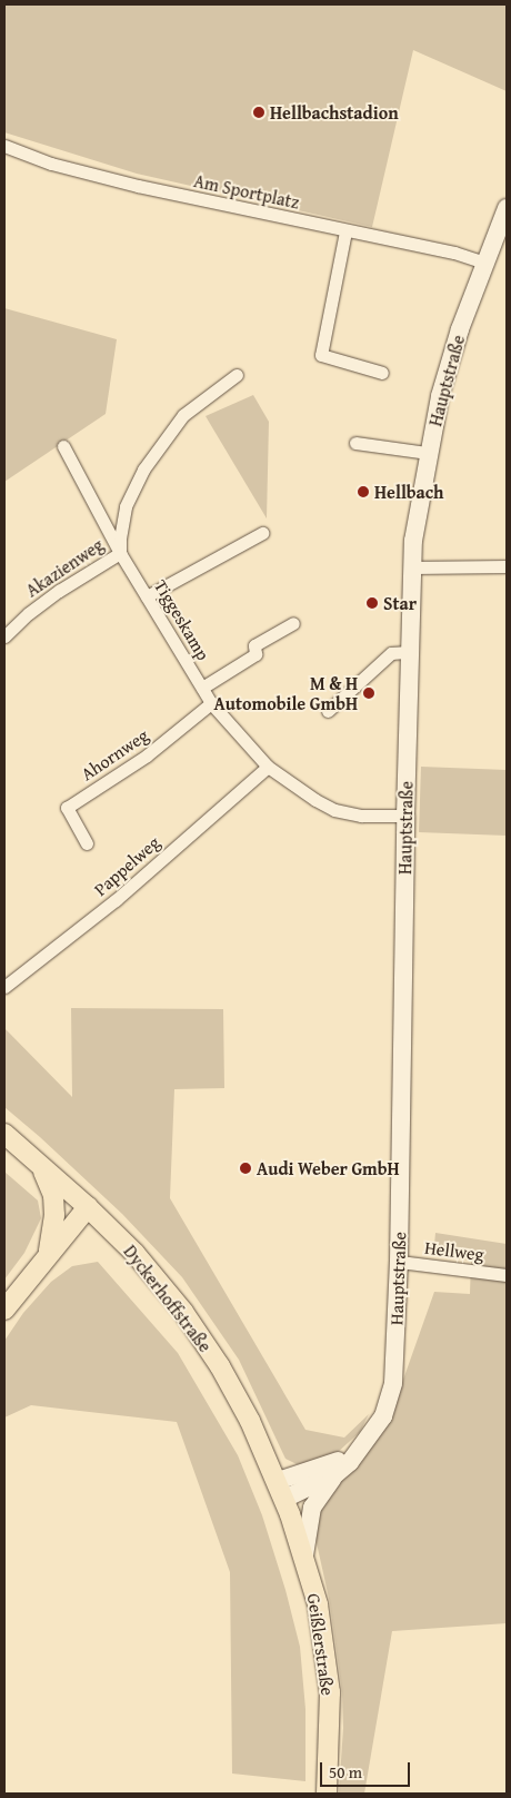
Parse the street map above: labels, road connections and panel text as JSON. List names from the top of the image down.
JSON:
{
  "streets": {
    "main road": ["Dyckerhoffstraße", "Geißlerstraße"],
    "street": [
      "Am Sportplatz",
      "Hauptstraße",
      "Akazienweg",
      "Tiggeskamp",
      "Ahornweg",
      "Pappelweg",
      "Hellweg"
    ]
  },
  "crossings": [
    ["Am Sportplatz", "Hauptstraße"],
    ["Hauptstraße", "Tiggeskamp"],
    ["Hauptstraße", "Hellweg"],
    ["Hauptstraße", "Dyckerhoffstraße"],
    ["Hauptstraße", "Geißlerstraße"],
    ["Akazienweg", "Tiggeskamp"],
    ["Tiggeskamp", "Ahornweg"],
    ["Tiggeskamp", "Pappelweg"],
    ["Dyckerhoffstraße", "Geißlerstraße"]
  ],
  "places": [
    "Hellbachstadion",
    "Hellbach",
    "Star",
    "M & H Automobile GmbH",
    "Audi Weber GmbH"
  ],
  "scale_bar": "50 m"
}
